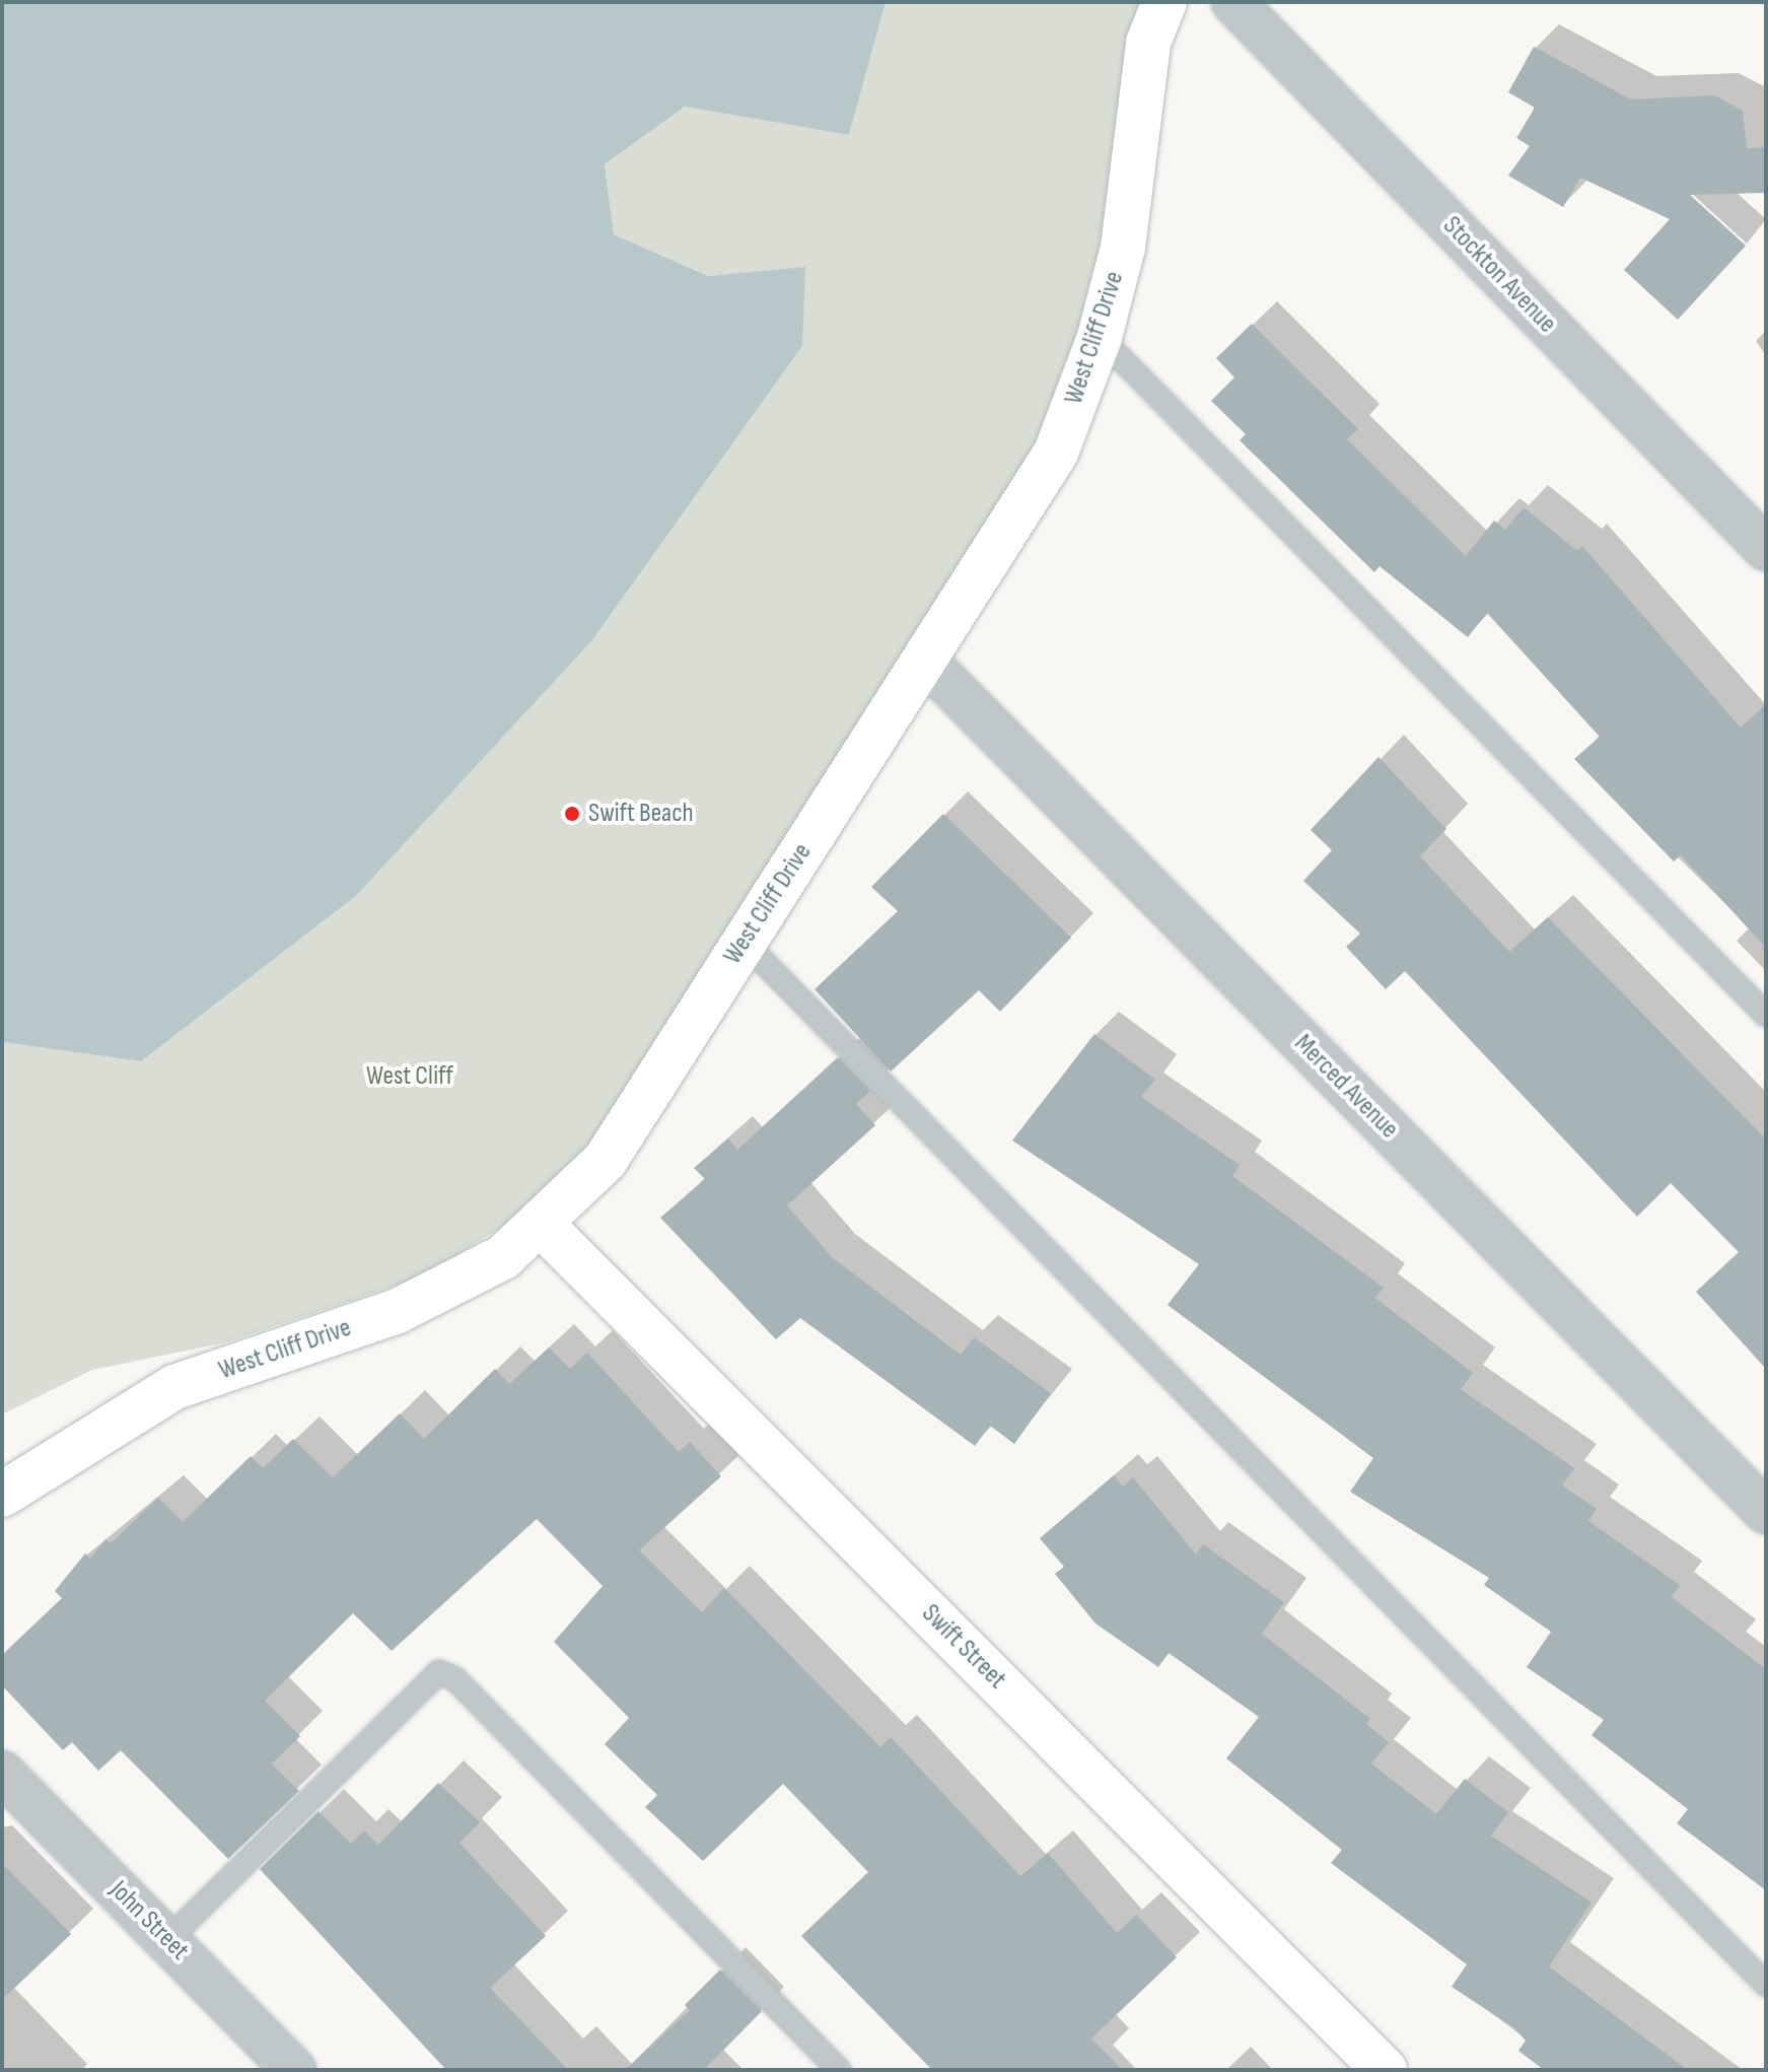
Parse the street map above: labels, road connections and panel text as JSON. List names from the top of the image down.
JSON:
{
  "streets": {
    "street": [
      "Stockton Avenue",
      "West Cliff Drive",
      "Merced Avenue",
      "Swift Street",
      "John Street"
    ]
  },
  "crossings": [
    ["West Cliff Drive", "Merced Avenue"],
    ["West Cliff Drive", "Swift Street"]
  ],
  "parks": ["West Cliff"],
  "places": ["Swift Beach"]
}
